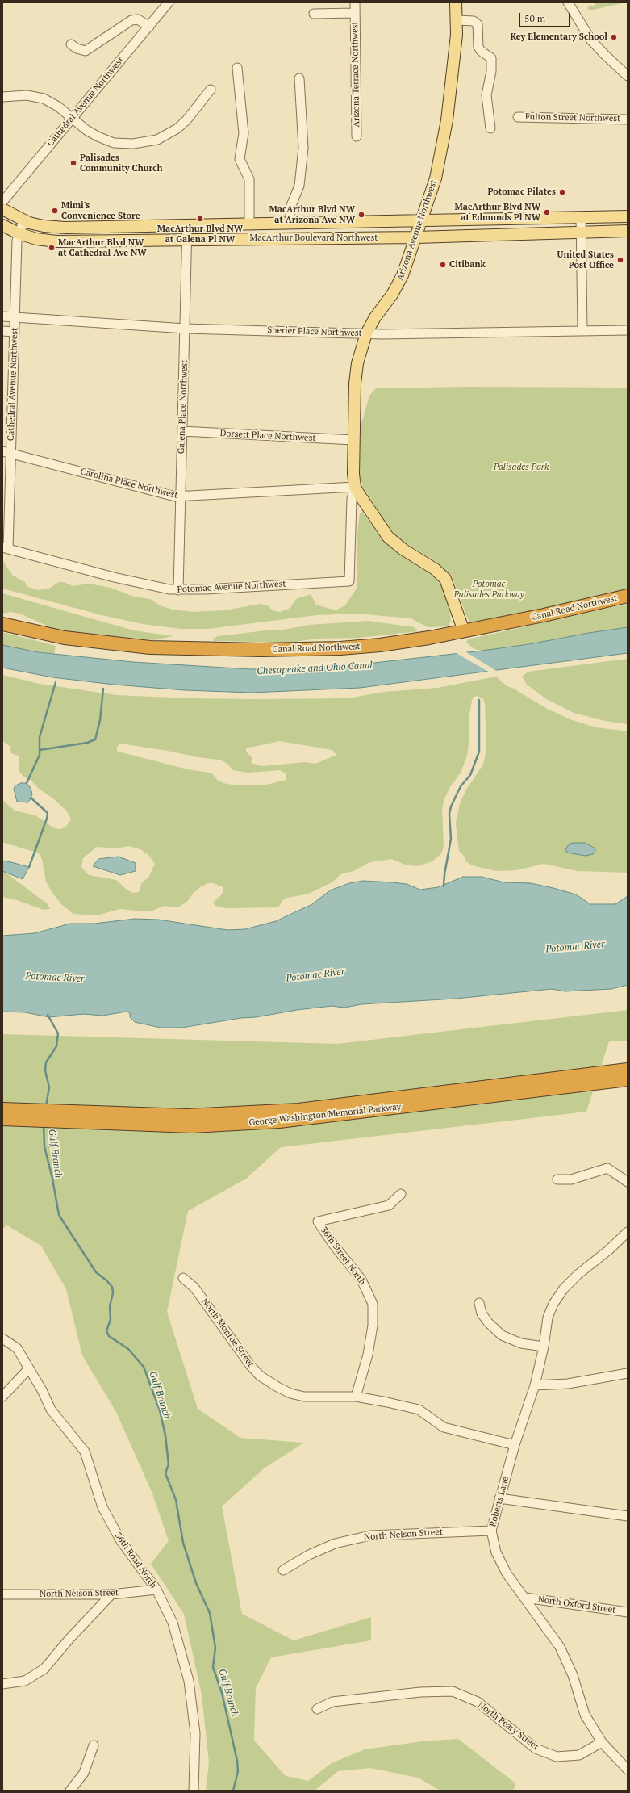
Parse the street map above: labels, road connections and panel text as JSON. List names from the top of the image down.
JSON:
{
  "streets": {
    "highway": ["Canal Road Northwest", "George Washington Memorial Parkway"],
    "main road": ["Arizona Avenue Northwest", "MacArthur Boulevard Northwest"],
    "street": [
      "Arizona Terrace Northwest",
      "Cathedral Avenue Northwest",
      "Fulton Street Northwest",
      "Sherier Place Northwest",
      "Galena Place Northwest",
      "Dorsett Place Northwest",
      "Carolina Place Northwest",
      "Potomac Avenue Northwest",
      "36th Street North",
      "North Monroe Street",
      "Roberts Lane",
      "North Nelson Street",
      "36th Road North",
      "North Oxford Street",
      "North Peary Street"
    ]
  },
  "crossings": [
    ["Cathedral Avenue Northwest", "MacArthur Boulevard Northwest"],
    ["Cathedral Avenue Northwest", "Sherier Place Northwest"],
    ["Cathedral Avenue Northwest", "Carolina Place Northwest"],
    ["Cathedral Avenue Northwest", "Potomac Avenue Northwest"],
    ["Arizona Avenue Northwest", "MacArthur Boulevard Northwest"],
    ["Arizona Avenue Northwest", "Sherier Place Northwest"],
    ["Arizona Avenue Northwest", "Dorsett Place Northwest"],
    ["Arizona Avenue Northwest", "Carolina Place Northwest"],
    ["Arizona Avenue Northwest", "Potomac Avenue Northwest"],
    ["Arizona Avenue Northwest", "Canal Road Northwest"],
    ["MacArthur Boulevard Northwest", "Galena Place Northwest"],
    ["Sherier Place Northwest", "Galena Place Northwest"],
    ["Galena Place Northwest", "Dorsett Place Northwest"],
    ["Galena Place Northwest", "Carolina Place Northwest"],
    ["Galena Place Northwest", "Potomac Avenue Northwest"],
    ["36th Street North", "North Monroe Street"],
    ["North Monroe Street", "Roberts Lane"],
    ["Roberts Lane", "North Nelson Street"],
    ["Roberts Lane", "North Oxford Street"],
    ["Roberts Lane", "North Peary Street"],
    ["North Nelson Street", "36th Road North"]
  ],
  "water": ["Chesapeake and Ohio Canal", "Potomac River", "Gulf Branch"],
  "parks": ["Palisades Park", "Potomac Palisades Parkway"],
  "places": [
    "Key Elementary School",
    "Palisades Community Church",
    "Potomac Pilates",
    "Mimi's Convenience Store",
    "MacArthur Blvd NW at Edmunds Pl NW",
    "MacArthur Blvd NW at Arizona Ave NW",
    "MacArthur Blvd NW at Galena Pl NW",
    "MacArthur Blvd NW at Cathedral Ave NW",
    "United States Post Office",
    "Citibank"
  ],
  "scale_bar": "50 m"
}
